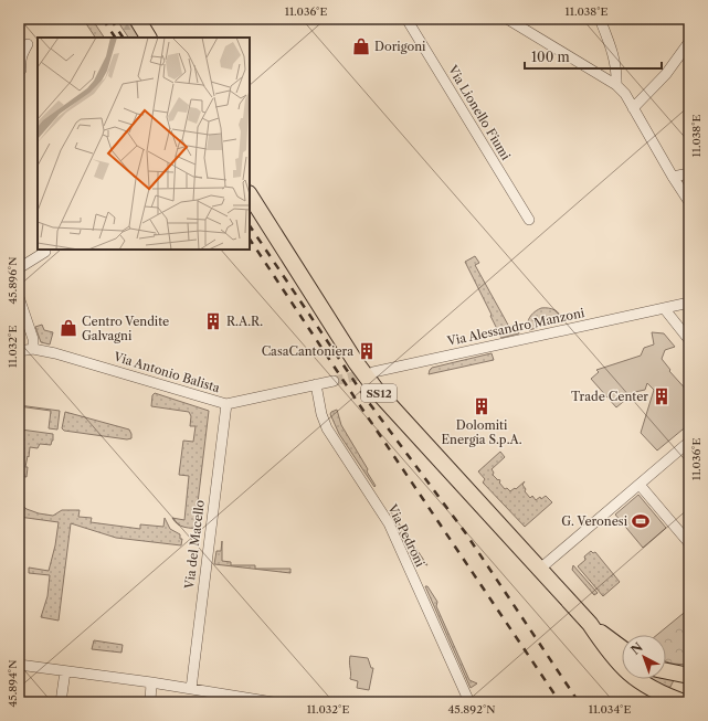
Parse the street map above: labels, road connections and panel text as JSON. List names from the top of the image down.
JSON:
{
  "streets": {
    "main road": ["SS12"],
    "street": [
      "Via Lionello Fiumi",
      "Via Alessandro Manzoni",
      "Via Antonio Balista",
      "Via Pedroni",
      "Via del Macello"
    ]
  },
  "crossings": [
    ["Via Antonio Balista", "Via Pedroni"],
    ["Via Antonio Balista", "Via del Macello"]
  ],
  "places": {
    "shop": ["Dorigoni", "Centro Vendite Galvagni"],
    "building": [
      "R.A.R.",
      "CasaCantoniera",
      "Trade Center",
      "Dolomiti Energia S.p.A."
    ],
    "sports": ["G. Veronesi"]
  },
  "scale_bar": "100 m",
  "north": "top left",
  "coordinates": [
    "11.036°E",
    "11.038°E",
    "45.896°N",
    "11.032°E",
    "45.894°N",
    "45.892°N",
    "11.034°E"
  ]
}
